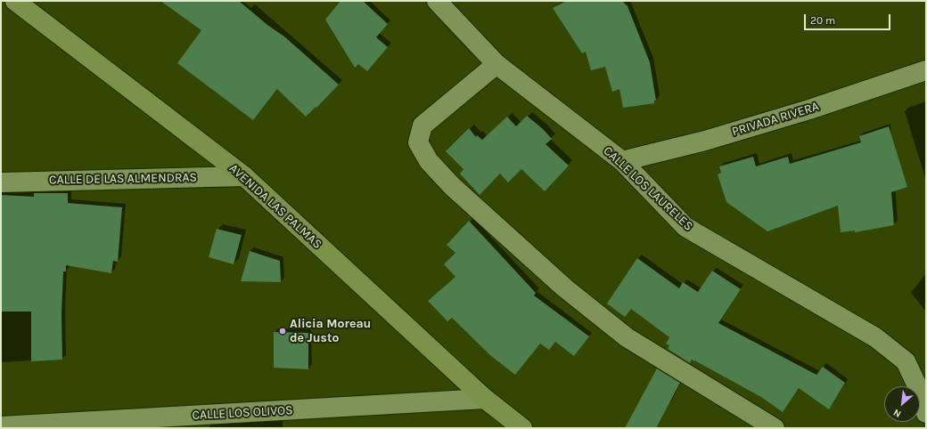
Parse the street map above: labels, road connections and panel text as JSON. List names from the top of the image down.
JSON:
{
  "streets": {
    "street": [
      "PRIVADA RIVERA",
      "CALLE DE LAS ALMENDRAS",
      "CALLE LOS LAURELES",
      "AVENIDA LAS PALMAS",
      "CALLE LOS OLIVOS"
    ]
  },
  "crossings": [
    ["PRIVADA RIVERA", "CALLE LOS LAURELES"],
    ["CALLE DE LAS ALMENDRAS", "AVENIDA LAS PALMAS"],
    ["AVENIDA LAS PALMAS", "CALLE LOS OLIVOS"]
  ],
  "places": ["Alicia Moreau de Justo"],
  "scale_bar": "20 m",
  "north": "bottom left"
}
